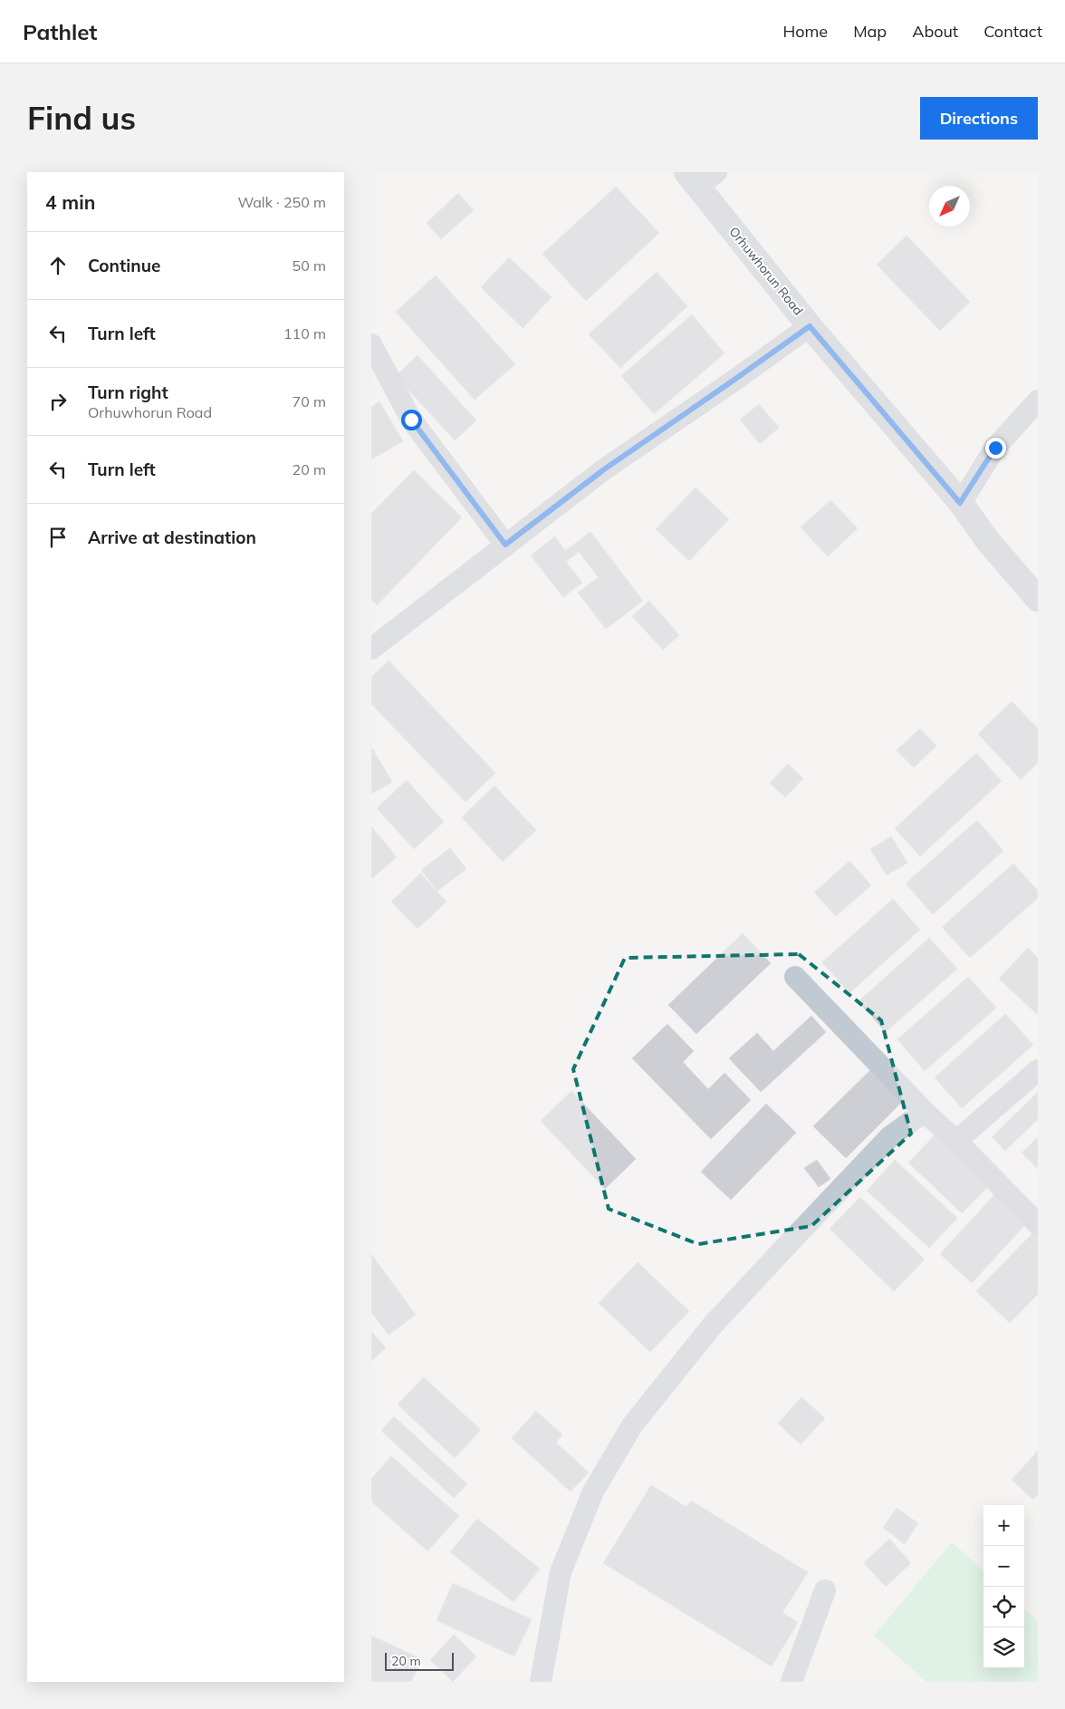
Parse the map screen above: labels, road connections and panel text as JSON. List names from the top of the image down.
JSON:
{
  "streets": {
    "street": ["Orhuwhorun Road"]
  },
  "scale_bar": "20 m",
  "north": "bottom left",
  "page": {
    "header": "Pathlet",
    "nav": [
      "Home",
      "Map",
      "About",
      "Contact"
    ],
    "buttons": "Directions",
    "title": "Find us",
    "heading": ["4 min", "Walk · 250 m"],
    "list": [
      ["Continue", "50 m"],
      ["Turn left", "110 m"],
      ["Turn right", "Orhuwhorun Road", "70 m"],
      ["Turn left", "20 m"],
      "Arrive at destination"
    ],
    "map_buttons": ["+", "−"],
    "scale": "20 m"
  }
}
